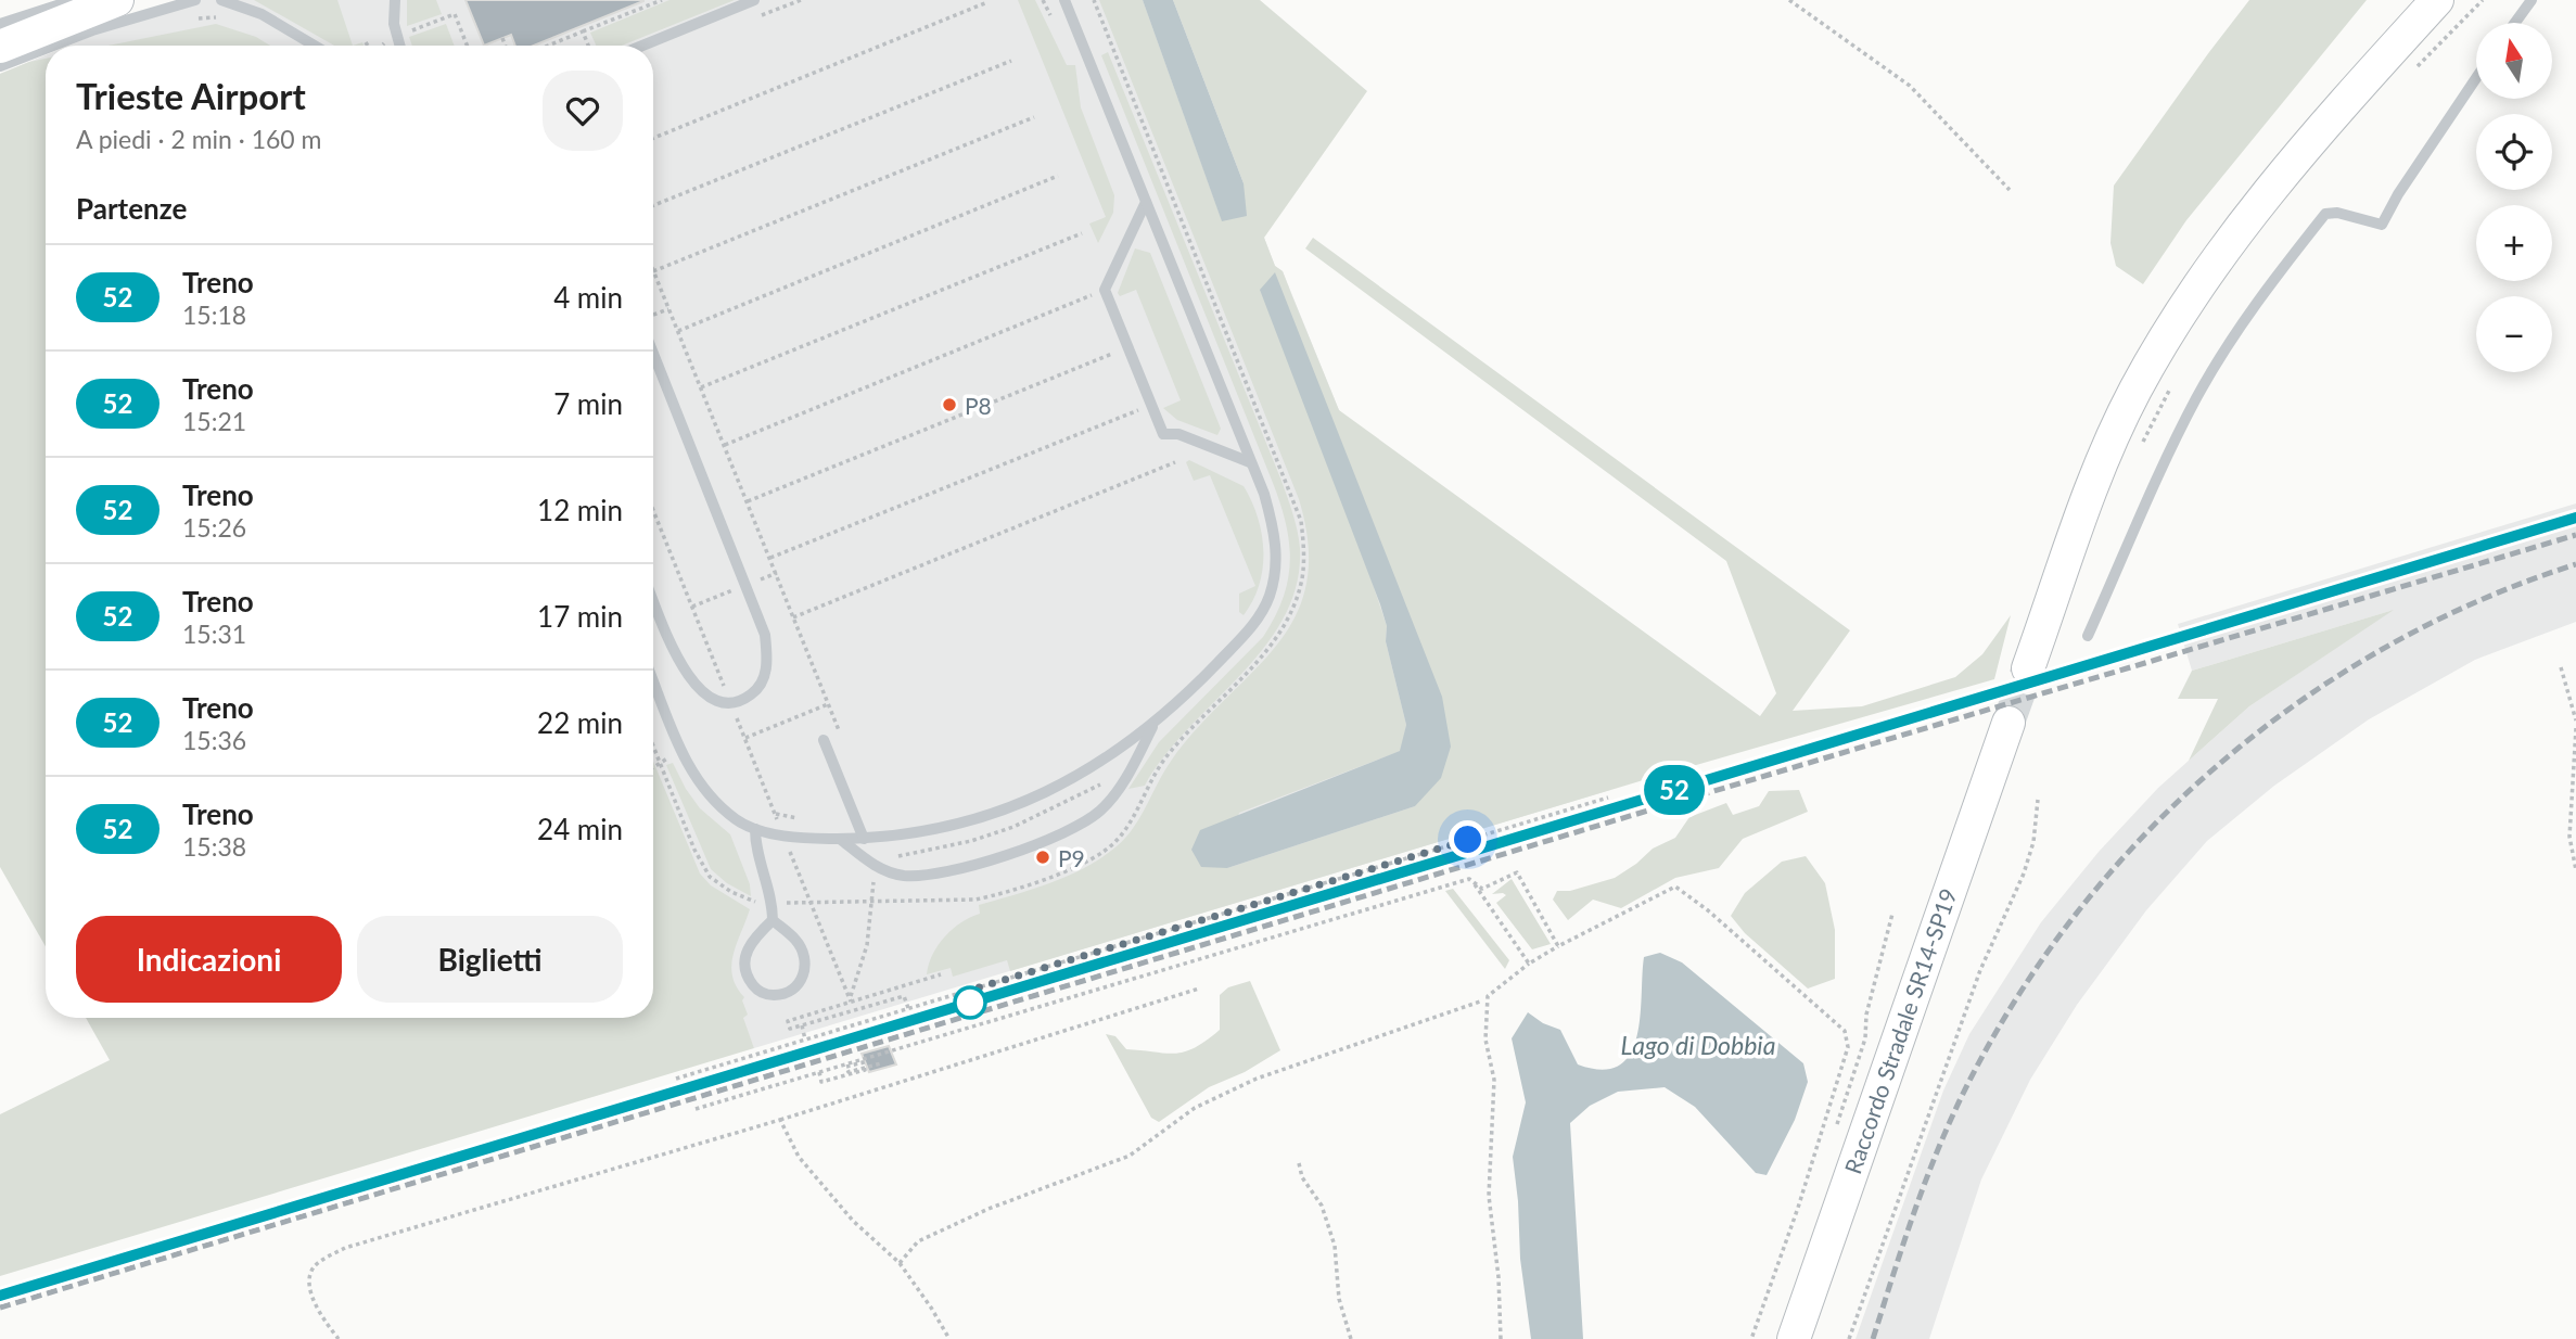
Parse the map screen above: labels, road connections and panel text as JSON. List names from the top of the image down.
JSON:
{
  "streets": {
    "main road": ["Raccordo Stradale SR14-SP19"]
  },
  "water": ["Lago di Dobbia"],
  "places": ["P8", "P9"],
  "north": "top",
  "page": {
    "on_map": "52",
    "map_buttons": ["+", "−"],
    "heading": [
      ["Trieste Airport", "A piedi · 2 min · 160 m"],
      "Partenze"
    ],
    "list": [
      {
        "mark": "52",
        "name": "Treno",
        "note": "15:18",
        "value": "4 min"
      },
      {
        "mark": "52",
        "name": "Treno",
        "note": "15:21",
        "value": "7 min"
      },
      {
        "mark": "52",
        "name": "Treno",
        "note": "15:26",
        "value": "12 min"
      },
      {
        "mark": "52",
        "name": "Treno",
        "note": "15:31",
        "value": "17 min"
      },
      {
        "mark": "52",
        "name": "Treno",
        "note": "15:36",
        "value": "22 min"
      },
      {
        "mark": "52",
        "name": "Treno",
        "note": "15:38",
        "value": "24 min"
      }
    ],
    "buttons": ["Indicazioni", "Biglietti"]
  }
}
